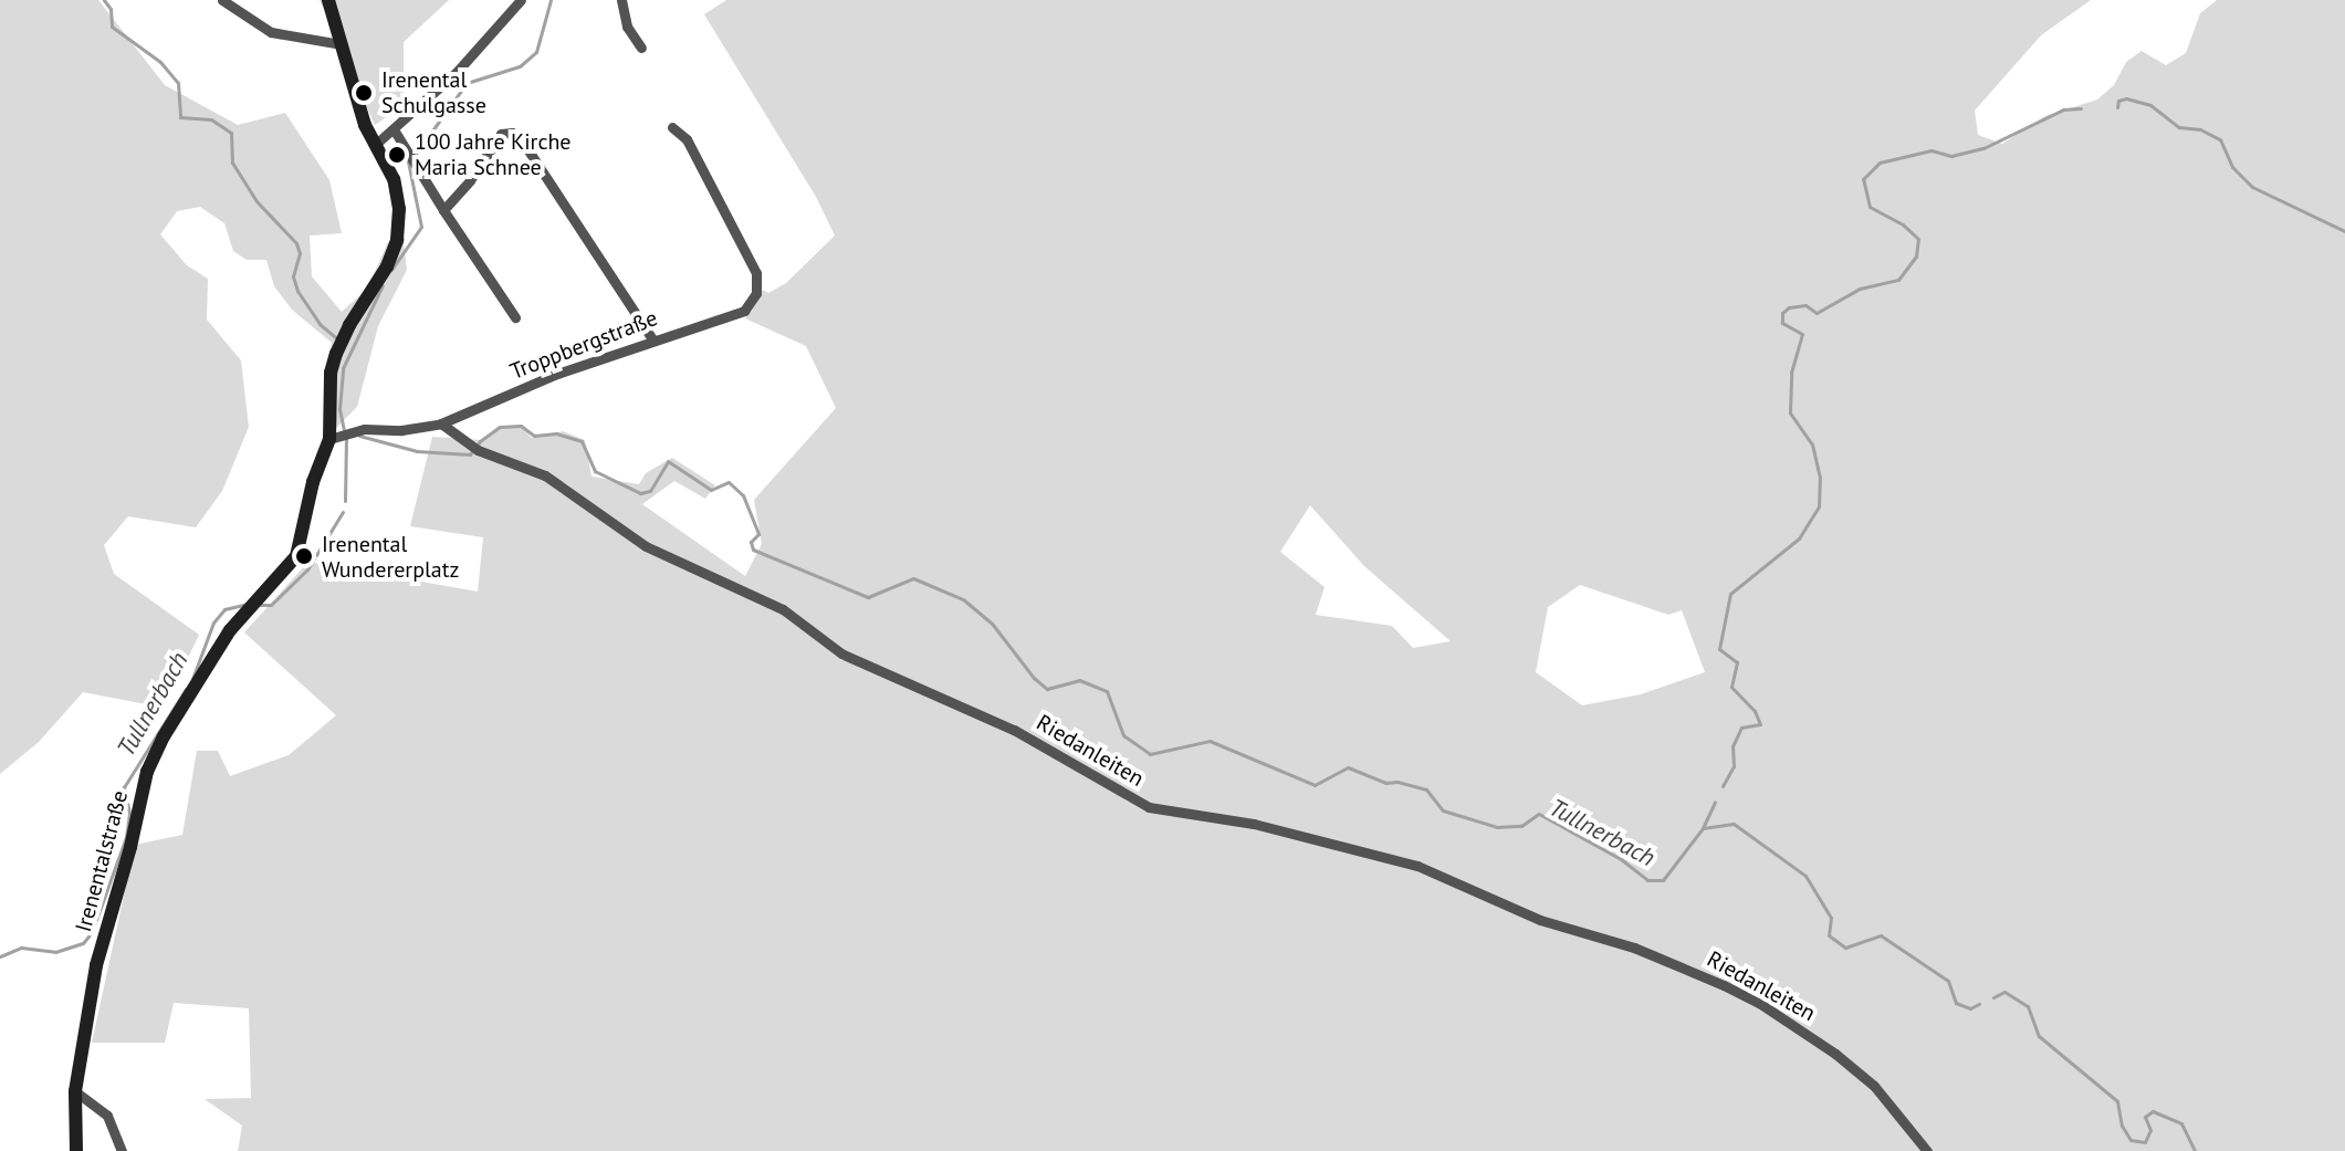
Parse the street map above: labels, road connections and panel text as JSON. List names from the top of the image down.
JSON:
{
  "streets": {
    "street": ["Troppbergstraße", "Riedanleiten", "Irenentalstraße"]
  },
  "crossings": [
    ["Troppbergstraße", "Riedanleiten"]
  ],
  "water": ["Tullnerbach"],
  "places": ["Irenental Schulgasse", "100 Jahre Kirche Maria Schnee", "Irenental Wundererplatz"]
}
